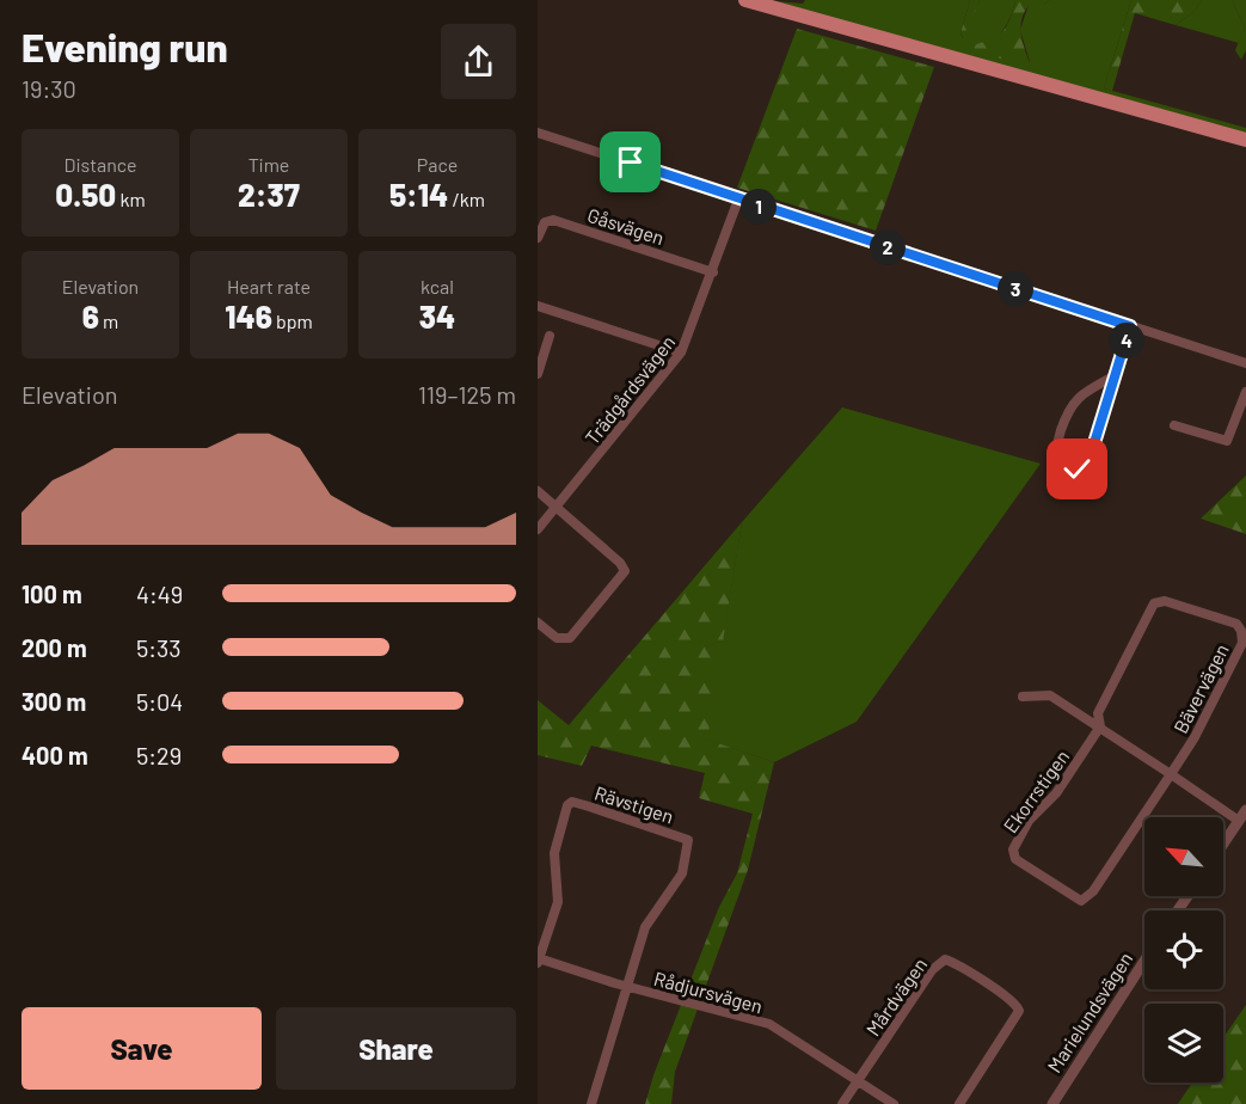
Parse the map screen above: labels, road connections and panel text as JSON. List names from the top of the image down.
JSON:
{
  "streets": {
    "street": [
      "Gåsvägen",
      "Trädgårdsvägen",
      "Bävervägen",
      "Ekorrstigen",
      "Rävstigen",
      "Rådjursvägen",
      "Mårdvägen",
      "Marielundsvägen"
    ]
  },
  "crossings": [
    ["Gåsvägen", "Trädgårdsvägen"],
    ["Bävervägen", "Ekorrstigen"],
    ["Rävstigen", "Rådjursvägen"],
    ["Rådjursvägen", "Mårdvägen"]
  ],
  "north": "top left",
  "page": {
    "heading": ["Evening run", "19:30"],
    "stats": [
      ["Distance", "0.50 km"],
      ["Time", "2:37"],
      ["Pace", "5:14 /km"],
      ["Elevation", "6 m"],
      ["Heart rate", "146 bpm"],
      ["kcal", "34"]
    ],
    "pins": [
      "1",
      "2",
      "3",
      "4"
    ],
    "chart": ["Elevation", "119–125 m"],
    "list": [
      {
        "name": "100 m",
        "note": "4:49"
      },
      {
        "name": "200 m",
        "note": "5:33"
      },
      {
        "name": "300 m",
        "note": "5:04"
      },
      {
        "name": "400 m",
        "note": "5:29"
      }
    ],
    "buttons": ["Save", "Share"]
  }
}
